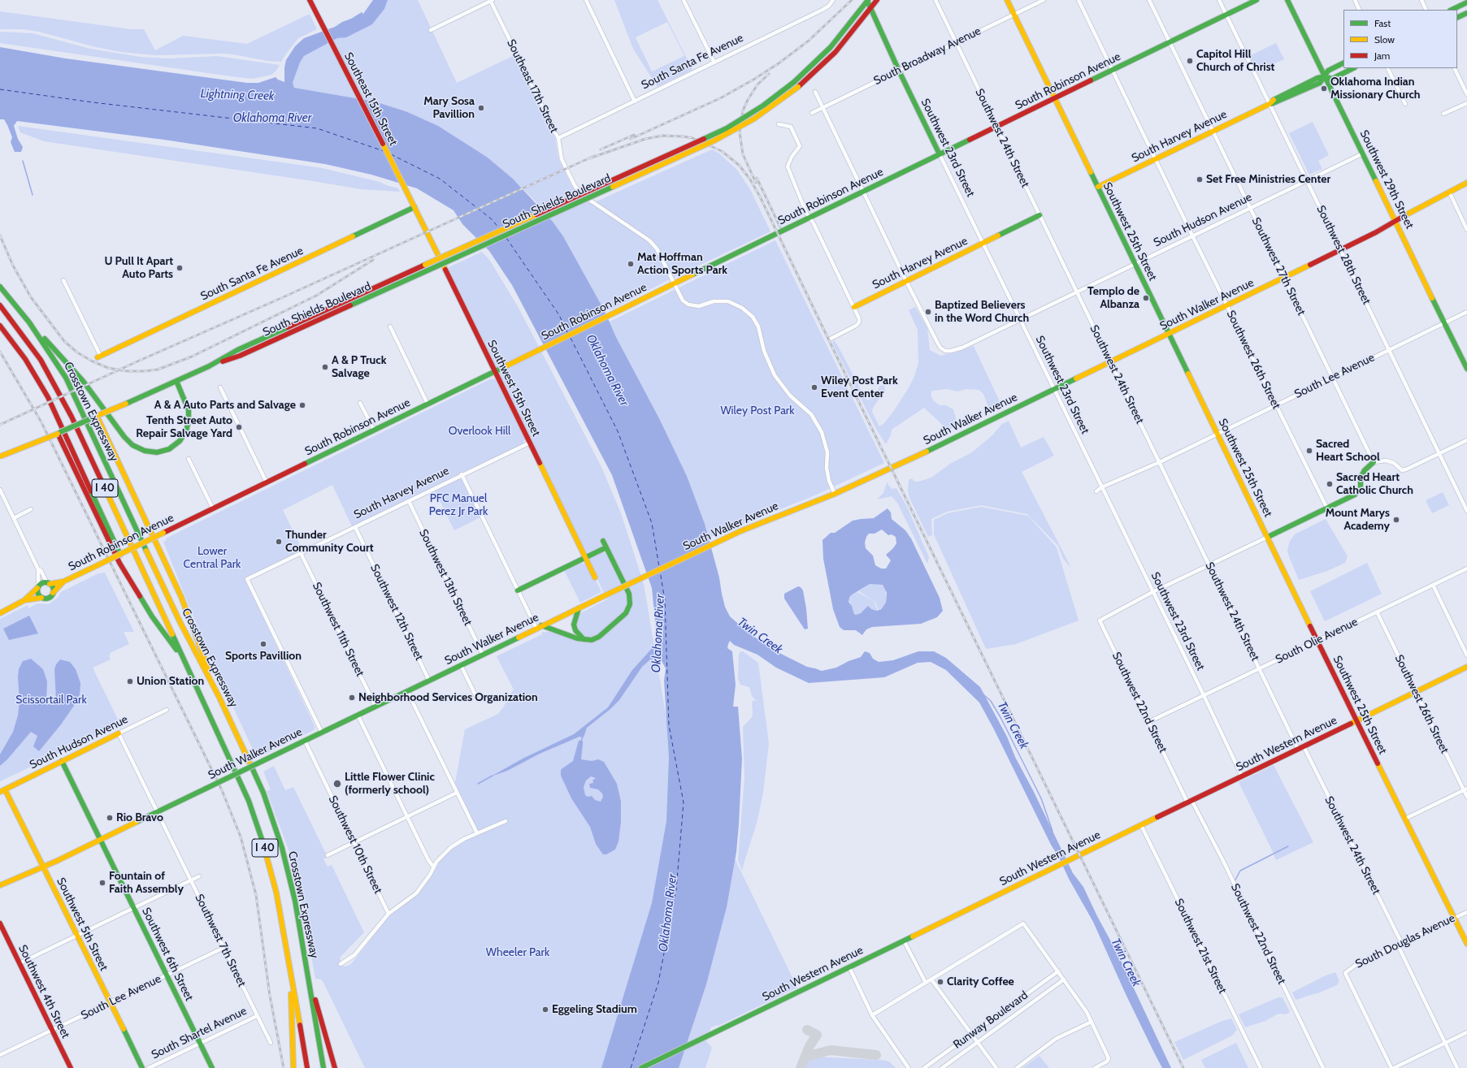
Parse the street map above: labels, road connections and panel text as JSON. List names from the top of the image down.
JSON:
{
  "streets": {
    "main road": [
      "South Santa Fe Avenue",
      "South Robinson Avenue",
      "Southeast 15th Street",
      "South Harvey Avenue",
      "Southwest 23rd Street",
      "Southwest 29th Street",
      "South Shields Boulevard",
      "South Hudson Avenue",
      "Southwest 25th Street",
      "South Walker Avenue",
      "Southwest 15th Street",
      "Crosstown Expressway",
      "I 40",
      "South Western Avenue",
      "Southwest 5th Street",
      "Southwest 6th Street",
      "Southwest 4th Street"
    ],
    "street": [
      "South Broadway Avenue",
      "Southeast 17th Street",
      "Southwest 24th Street",
      "Southwest 28th Street",
      "Southwest 27th Street",
      "Southwest 26th Street",
      "South Lee Avenue",
      "Southwest 13th Street",
      "Southwest 12th Street",
      "Southwest 11th Street",
      "South Olie Avenue",
      "Southwest 22nd Street",
      "Southwest 10th Street",
      "Southwest 7th Street",
      "South Douglas Avenue",
      "Southwest 21st Street",
      "Runway Boulevard",
      "South Shartel Avenue"
    ]
  },
  "crossings": [
    ["South Broadway Avenue", "Southwest 24th Street"],
    ["South Broadway Avenue", "Southwest 23rd Street"],
    ["South Broadway Avenue", "Southwest 25th Street"],
    ["South Santa Fe Avenue", "Southeast 17th Street"],
    ["South Santa Fe Avenue", "Southeast 15th Street"],
    ["South Santa Fe Avenue", "Southwest 15th Street"],
    ["South Robinson Avenue", "Southeast 17th Street"],
    ["South Robinson Avenue", "Southwest 24th Street"],
    ["South Robinson Avenue", "Southwest 23rd Street"],
    ["South Robinson Avenue", "Southwest 25th Street"],
    ["South Robinson Avenue", "Southwest 28th Street"],
    ["South Robinson Avenue", "Southwest 27th Street"],
    ["South Robinson Avenue", "Southwest 26th Street"],
    ["South Robinson Avenue", "Southwest 15th Street"],
    ["Southeast 17th Street", "South Walker Avenue"],
    ["Southeast 15th Street", "Southwest 15th Street"],
    ["South Harvey Avenue", "Southwest 24th Street"],
    ["South Harvey Avenue", "Southwest 23rd Street"],
    ["South Harvey Avenue", "Southwest 29th Street"],
    ["South Harvey Avenue", "South Hudson Avenue"],
    ["South Harvey Avenue", "Southwest 25th Street"],
    ["South Harvey Avenue", "Southwest 28th Street"],
    ["South Harvey Avenue", "Southwest 27th Street"],
    ["South Harvey Avenue", "South Walker Avenue"],
    ["South Harvey Avenue", "Southwest 26th Street"],
    ["South Harvey Avenue", "Southwest 15th Street"],
    ["South Harvey Avenue", "Southwest 13th Street"],
    ["South Harvey Avenue", "Southwest 12th Street"],
    ["South Harvey Avenue", "Southwest 11th Street"],
    ["Southwest 24th Street", "South Hudson Avenue"],
    ["Southwest 24th Street", "South Walker Avenue"],
    ["Southwest 24th Street", "South Lee Avenue"],
    ["Southwest 24th Street", "South Olie Avenue"],
    ["Southwest 24th Street", "South Western Avenue"],
    ["Southwest 24th Street", "South Douglas Avenue"],
    ["Southwest 23rd Street", "South Shields Boulevard"],
    ["Southwest 23rd Street", "South Hudson Avenue"],
    ["Southwest 23rd Street", "South Walker Avenue"],
    ["Southwest 23rd Street", "South Lee Avenue"],
    ["Southwest 23rd Street", "South Olie Avenue"],
    ["Southwest 23rd Street", "Southwest 22nd Street"],
    ["Southwest 23rd Street", "South Western Avenue"],
    ["Southwest 29th Street", "South Hudson Avenue"],
    ["Southwest 29th Street", "South Walker Avenue"],
    ["Southwest 29th Street", "South Lee Avenue"],
    ["South Hudson Avenue", "Southwest 25th Street"],
    ["South Hudson Avenue", "Southwest 28th Street"],
    ["South Hudson Avenue", "Southwest 27th Street"],
    ["South Hudson Avenue", "Southwest 26th Street"],
    ["South Hudson Avenue", "Southwest 5th Street"],
    ["South Hudson Avenue", "Southwest 7th Street"],
    ["South Hudson Avenue", "Southwest 6th Street"],
    ["Southwest 25th Street", "South Walker Avenue"],
    ["Southwest 25th Street", "South Lee Avenue"],
    ["Southwest 25th Street", "South Olie Avenue"],
    ["Southwest 25th Street", "South Western Avenue"],
    ["Southwest 25th Street", "South Douglas Avenue"],
    ["Southwest 28th Street", "South Walker Avenue"],
    ["Southwest 28th Street", "South Lee Avenue"],
    ["Southwest 27th Street", "South Walker Avenue"],
    ["Southwest 27th Street", "South Lee Avenue"],
    ["South Walker Avenue", "Southwest 26th Street"],
    ["South Walker Avenue", "Southwest 13th Street"],
    ["South Walker Avenue", "Southwest 12th Street"],
    ["South Walker Avenue", "Southwest 11th Street"],
    ["South Walker Avenue", "Southwest 10th Street"],
    ["South Walker Avenue", "Southwest 5th Street"],
    ["South Walker Avenue", "Southwest 7th Street"],
    ["South Walker Avenue", "Southwest 6th Street"],
    ["Southwest 26th Street", "South Lee Avenue"],
    ["Southwest 26th Street", "South Olie Avenue"],
    ["Southwest 26th Street", "South Western Avenue"],
    ["South Lee Avenue", "Southwest 5th Street"],
    ["South Lee Avenue", "Southwest 7th Street"],
    ["South Lee Avenue", "Southwest 6th Street"],
    ["South Lee Avenue", "Southwest 4th Street"],
    ["South Olie Avenue", "Southwest 22nd Street"],
    ["Southwest 22nd Street", "South Western Avenue"],
    ["South Western Avenue", "Southwest 21st Street"],
    ["Southwest 7th Street", "South Shartel Avenue"],
    ["Southwest 6th Street", "South Shartel Avenue"]
  ],
  "water": ["Lightning Creek", "Oklahoma River", "Twin Creek"],
  "parks": [
    "Wiley Post Park",
    "Overlook Hill",
    "PFC Manuel Perez Jr Park",
    "Lower Central Park",
    "Scissortail Park",
    "Wheeler Park"
  ],
  "places": [
    "Capitol Hill Church of Christ",
    "Oklahoma Indian Missionary Church",
    "Mary Sosa Pavillion",
    "Set Free Ministries Center",
    "Mat Hoffman Action Sports Park",
    "U Pull It Apart Auto Parts",
    "Templo de Albanza",
    "Baptized Believers in the Word Church",
    "A & P Truck Salvage",
    "Wiley Post Park Event Center",
    "A & A Auto Parts and Salvage",
    "Tenth Street Auto Repair Salvage Yard",
    "Sacred Heart School",
    "Sacred Heart Catholic Church",
    "Mount Marys Academy",
    "Thunder Community Court",
    "Sports Pavillion",
    "Union Station",
    "Neighborhood Services Organization",
    "Little Flower Clinic (formerly school)",
    "Rio Bravo",
    "Fountain of Faith Assembly",
    "Clarity Coffee",
    "Eggeling Stadium"
  ],
  "legend": ["Fast", "Slow", "Jam"]
}
